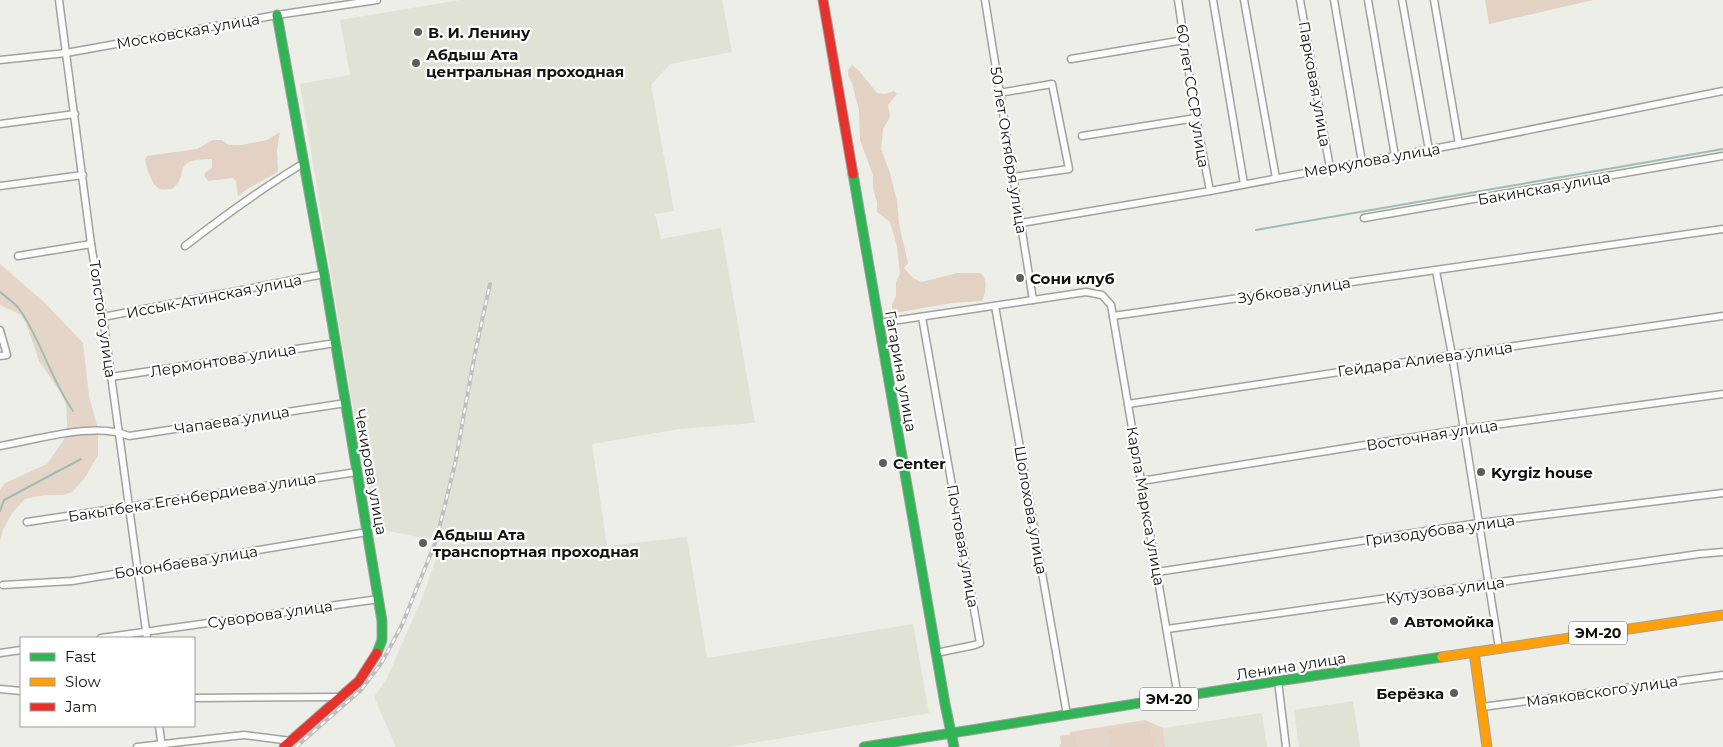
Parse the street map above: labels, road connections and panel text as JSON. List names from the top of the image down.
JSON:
{
  "streets": {
    "street": [
      "Московская улица",
      "Парковая улица",
      "60 лет СССР улица",
      "50 лет Октября улица",
      "Меркулова улица",
      "Бакинская улица",
      "Зубкова улица",
      "Иссык-Атинская улица",
      "Толстого улица",
      "Гейдара Алиева улица",
      "Лермонтова улица",
      "Гагарина улица",
      "Чапаева улица",
      "Восточная улица",
      "Чекирова улица",
      "Бакытбека Егенбердиева улица",
      "Карла Маркса улица",
      "Шолохова улица",
      "Гризодубова улица",
      "Почтовая улица",
      "Боконбаева улица",
      "Кутузова улица",
      "Суворова улица",
      "ЭМ-20",
      "Ленина улица",
      "Маяковского улица"
    ]
  },
  "crossings": [
    ["Московская улица", "Толстого улица"],
    ["Московская улица", "Чекирова улица"],
    ["Парковая улица", "Меркулова улица"],
    ["60 лет СССР улица", "Меркулова улица"],
    ["50 лет Октября улица", "Меркулова улица"],
    ["Зубкова улица", "Карла Маркса улица"],
    ["Иссык-Атинская улица", "Толстого улица"],
    ["Иссык-Атинская улица", "Чекирова улица"],
    ["Толстого улица", "Лермонтова улица"],
    ["Толстого улица", "Чапаева улица"],
    ["Толстого улица", "Бакытбека Егенбердиева улица"],
    ["Толстого улица", "Боконбаева улица"],
    ["Толстого улица", "Суворова улица"],
    ["Гейдара Алиева улица", "Карла Маркса улица"],
    ["Лермонтова улица", "Чекирова улица"],
    ["Гагарина улица", "Почтовая улица"],
    ["Гагарина улица", "Ленина улица"],
    ["Чапаева улица", "Чекирова улица"],
    ["Восточная улица", "Карла Маркса улица"],
    ["Чекирова улица", "Бакытбека Егенбердиева улица"],
    ["Чекирова улица", "Боконбаева улица"],
    ["Чекирова улица", "Суворова улица"],
    ["Карла Маркса улица", "Гризодубова улица"],
    ["Карла Маркса улица", "Кутузова улица"],
    ["Карла Маркса улица", "Ленина улица"],
    ["Шолохова улица", "Ленина улица"]
  ],
  "places": [
    "В. И. Ленину",
    "Абдыш Ата центральная проходная",
    "Сони клуб",
    "Center",
    "Kyrgiz house",
    "Абдыш Ата транспортная проходная",
    "Автомойка",
    "Берёзка"
  ],
  "legend": ["Fast", "Slow", "Jam"]
}
